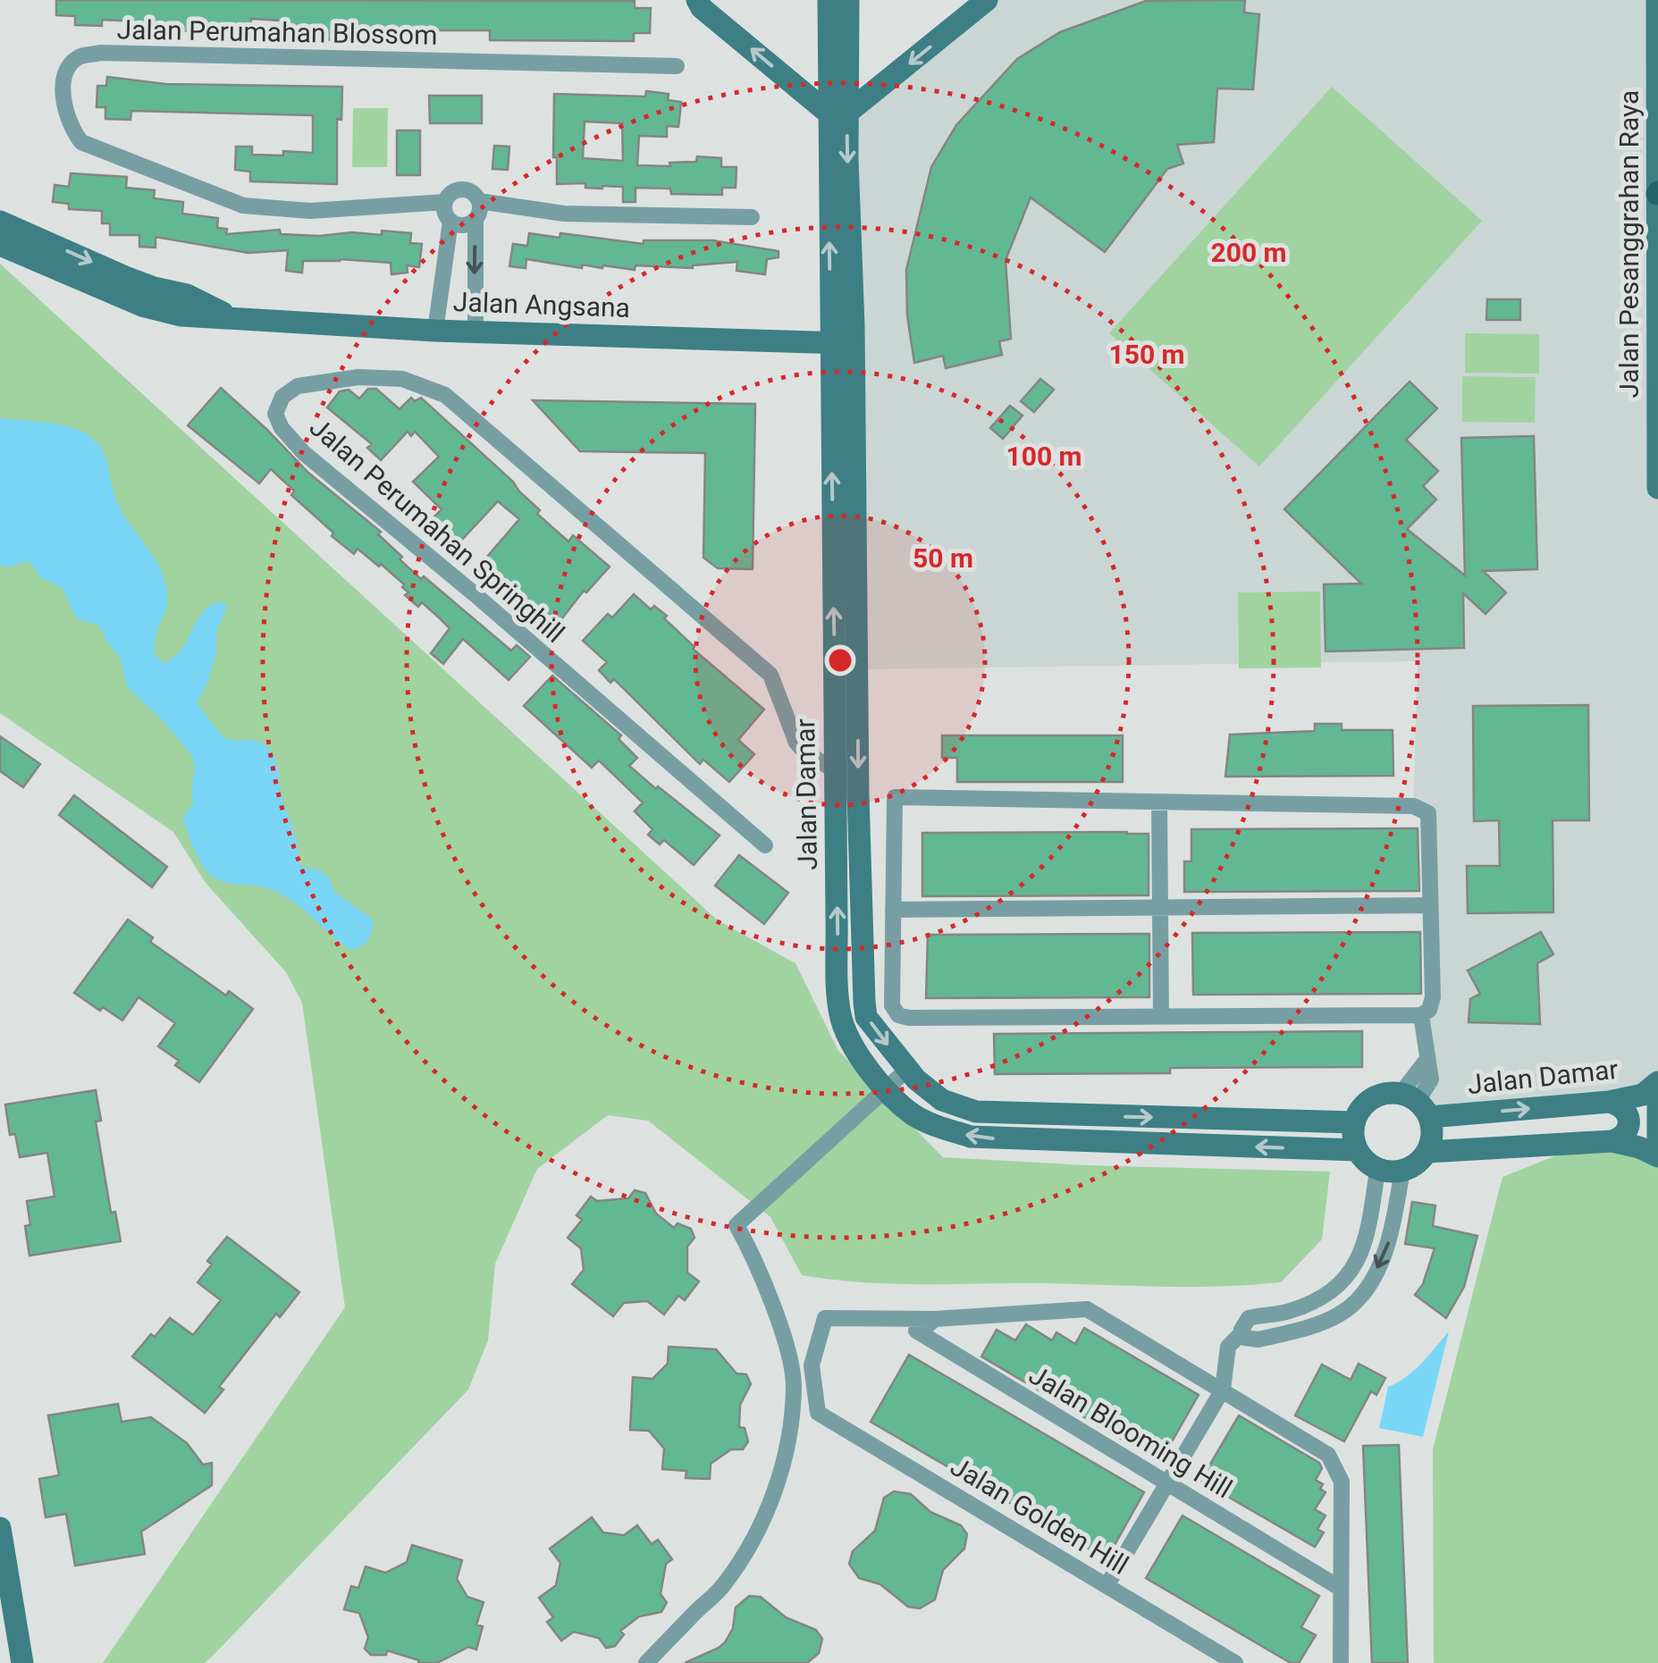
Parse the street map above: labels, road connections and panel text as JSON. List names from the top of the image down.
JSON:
{
  "streets": {
    "street": [
      "Jalan Perumahan Blossom",
      "Jalan Pesanggrahan Raya",
      "Jalan Angsana",
      "Jalan Perumahan Springhill",
      "Jalan Damar",
      "Jalan Blooming Hill",
      "Jalan Golden Hill"
    ]
  },
  "crossings": [
    ["Jalan Angsana", "Jalan Damar"],
    ["Jalan Perumahan Springhill", "Jalan Damar"],
    ["Jalan Blooming Hill", "Jalan Golden Hill"]
  ],
  "rings": [
    "200 m",
    "150 m",
    "100 m",
    "50 m"
  ]
}
